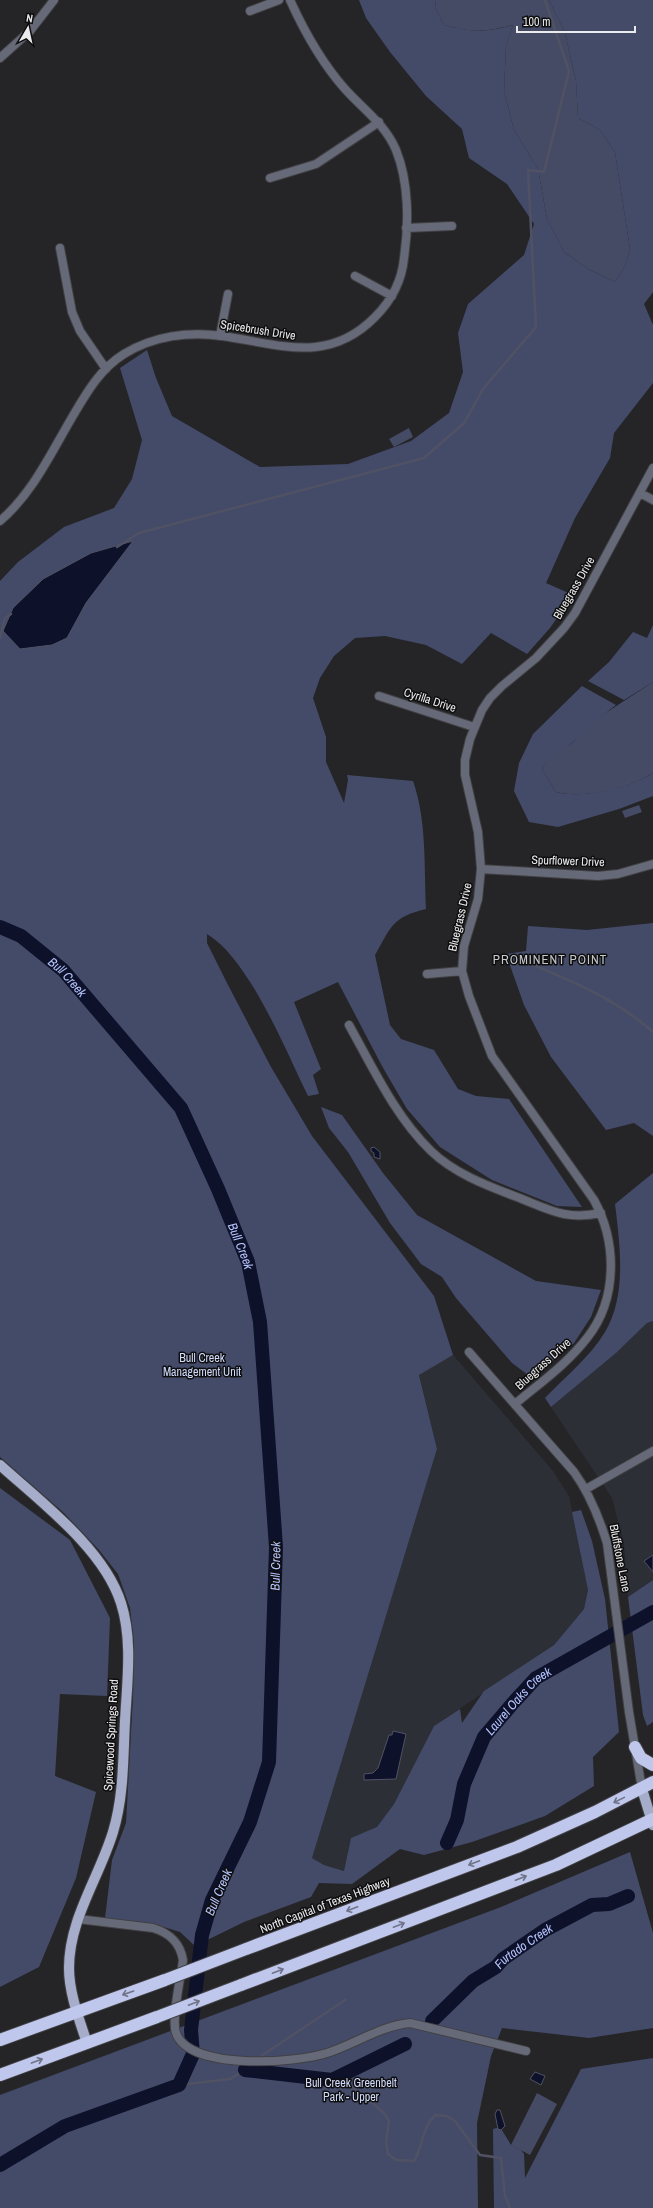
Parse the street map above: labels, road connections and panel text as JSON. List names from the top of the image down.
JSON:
{
  "streets": {
    "highway": ["North Capital of Texas Highway"],
    "main road": ["Spicewood Springs Road"],
    "street": [
      "Spicebrush Drive",
      "Bluegrass Drive",
      "Cyrilla Drive",
      "Spurflower Drive",
      "Bluffstone Lane"
    ]
  },
  "crossings": [
    ["Bluegrass Drive", "Cyrilla Drive"],
    ["Bluegrass Drive", "Spurflower Drive"],
    ["Bluegrass Drive", "Bluffstone Lane"],
    ["Bluffstone Lane", "North Capital of Texas Highway"],
    ["Spicewood Springs Road", "North Capital of Texas Highway"]
  ],
  "districts": ["PROMINENT POINT"],
  "water": ["Bull Creek", "Laurel Oaks Creek", "Furtado Creek"],
  "parks": ["Bull Creek Management Unit", "Bull Creek Greenbelt Park - Upper"],
  "scale_bar": "100 m",
  "north": "top"
}
